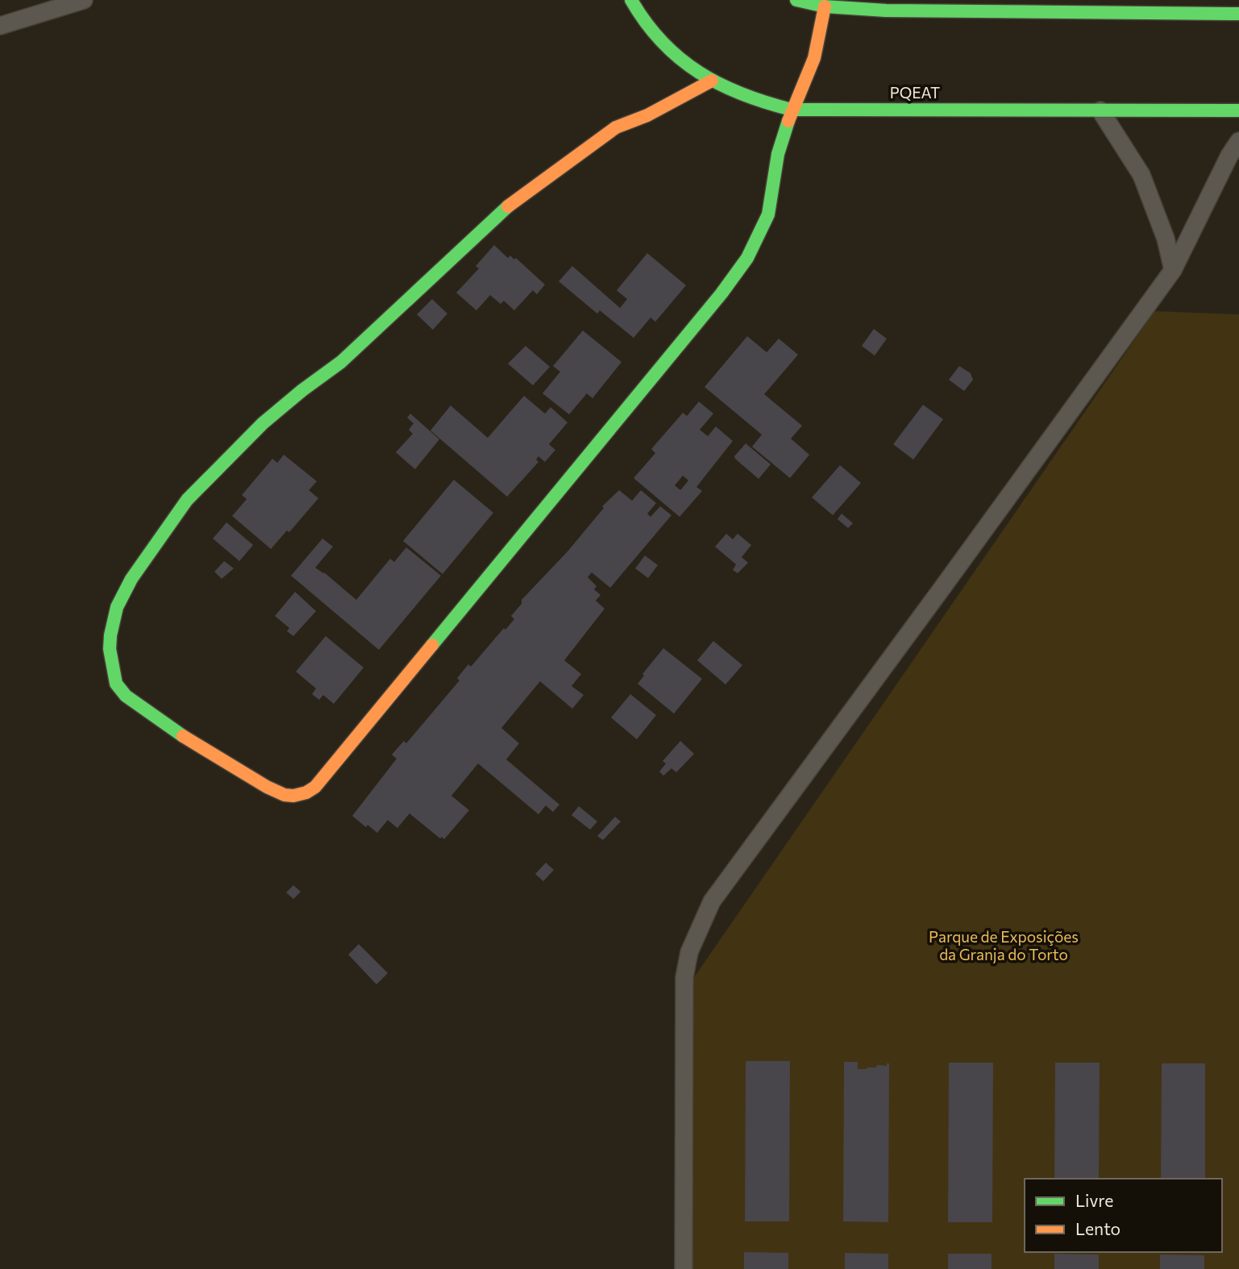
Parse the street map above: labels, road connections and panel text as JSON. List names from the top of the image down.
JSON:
{
  "streets": {
    "street": ["PQEAT"]
  },
  "parks": ["Parque de Exposições da Granja do Torto"],
  "legend": ["Livre", "Lento"]
}
